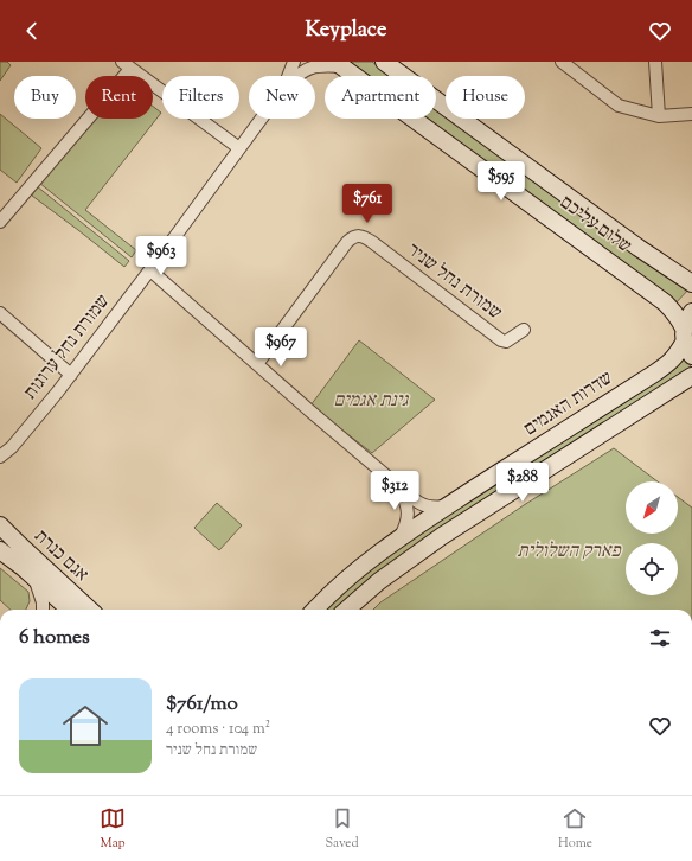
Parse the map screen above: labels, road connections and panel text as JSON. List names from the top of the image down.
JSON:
{
  "streets": {
    "street": [
      "שלום עליכם",
      "שמורת נחל שניר",
      "שמורת נחל ערוגות",
      "שדרות האגמים",
      "אגם כנרת"
    ]
  },
  "crossings": [
    ["שלום עליכם", "שמורת נחל ערוגות"],
    ["שלום עליכם", "שדרות האגמים"]
  ],
  "parks": ["גינת אגמים", "פארק השלולית"],
  "north": "bottom left",
  "page": {
    "header": "Keyplace",
    "chip": [
      "Buy",
      "Rent",
      "Filters",
      "New",
      "Apartment",
      "House"
    ],
    "price": [
      "$595",
      "$761",
      "$963",
      "$967",
      "$288",
      "$312"
    ],
    "heading": "6 homes",
    "list": [
      {
        "name": "$761/mo",
        "note": "4 rooms · 104 m² · שמורת נחל שניר"
      }
    ],
    "tabs": ["Map", "Saved", "Home"]
  }
}
